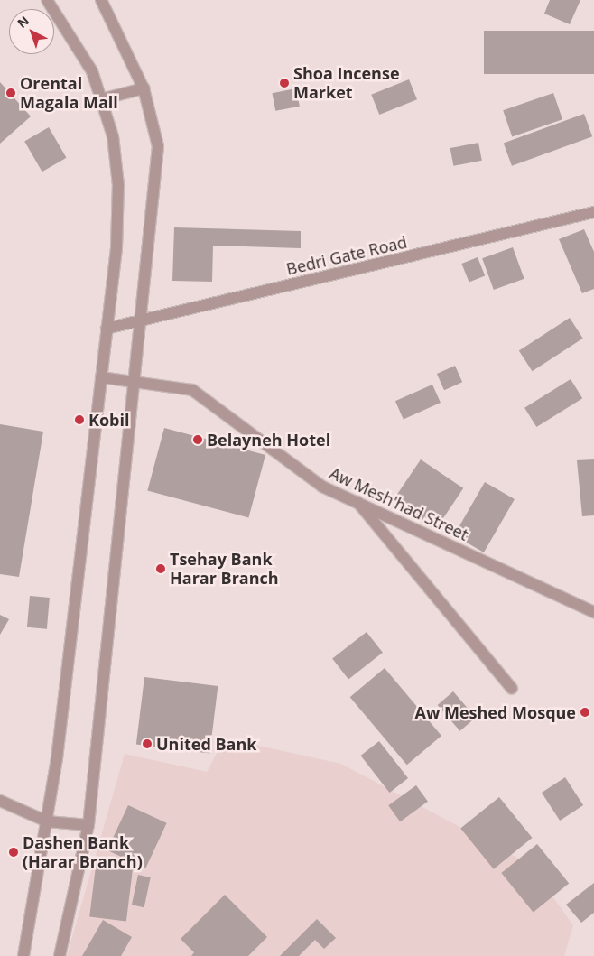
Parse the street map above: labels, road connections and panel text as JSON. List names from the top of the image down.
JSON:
{
  "streets": {
    "street": ["Bedri Gate Road", "Aw Mesh'had Street"]
  },
  "places": [
    "Shoa Incense Market",
    "Orental Magala Mall",
    "Kobil",
    "Belayneh Hotel",
    "Tsehay Bank Harar Branch",
    "Aw Meshed Mosque",
    "United Bank",
    "Dashen Bank (Harar Branch)"
  ],
  "north": "top left"
}
